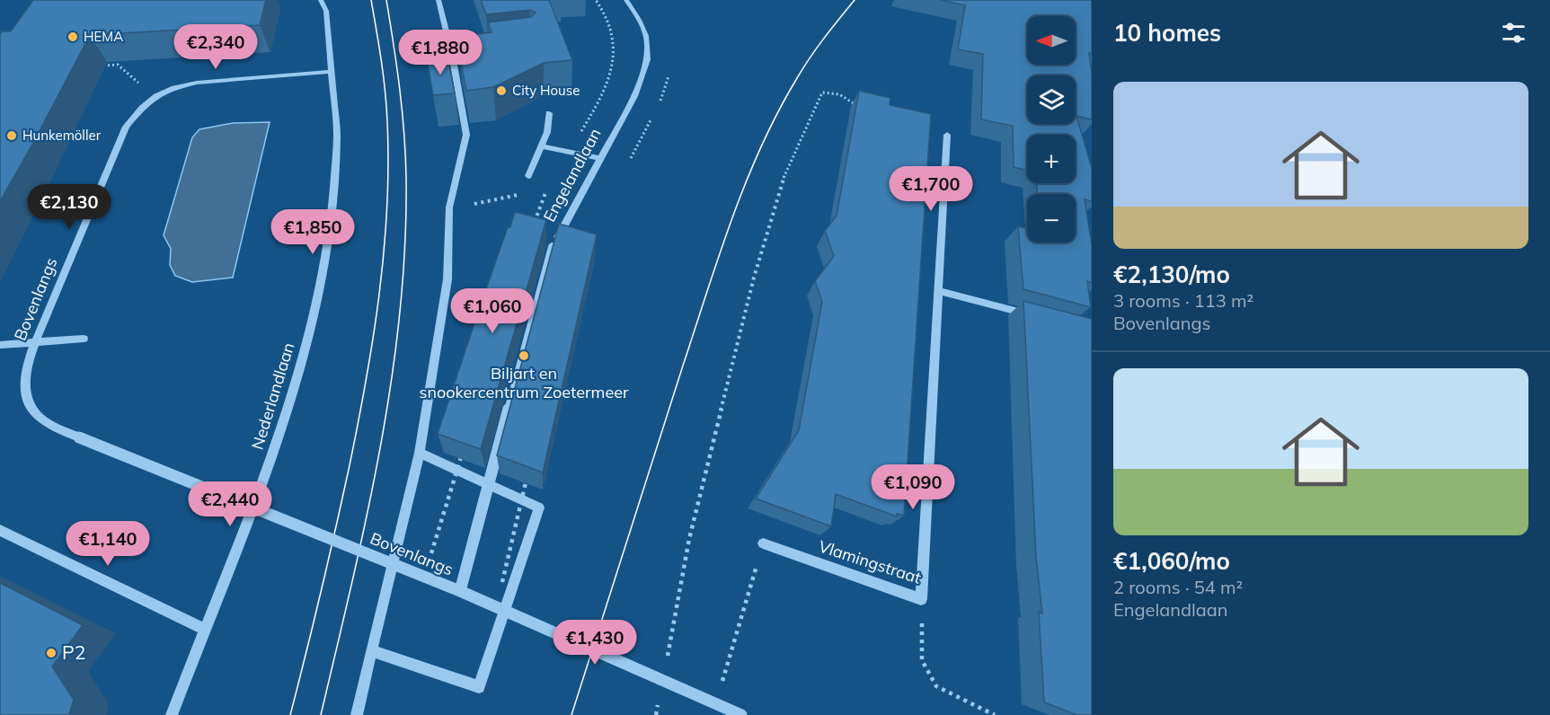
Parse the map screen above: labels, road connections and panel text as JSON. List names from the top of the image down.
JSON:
{
  "streets": {
    "street": [
      "Engelandlaan",
      "Bovenlangs",
      "Nederlandlaan",
      "Vlamingstraat"
    ]
  },
  "crossings": [
    ["Engelandlaan", "Bovenlangs"],
    ["Bovenlangs", "Nederlandlaan"]
  ],
  "places": [
    "HEMA",
    "City House",
    "Hunkemöller",
    "Biljart en snookercentrum Zoetermeer",
    "P2"
  ],
  "north": "left",
  "page": {
    "heading": "10 homes",
    "map_buttons": ["+", "−"],
    "price": [
      "€2,340",
      "€1,880",
      "€1,700",
      "€2,130",
      "€1,850",
      "€1,060",
      "€1,090",
      "€2,440",
      "€1,140",
      "€1,430"
    ],
    "list": [
      {
        "name": "€2,130/mo",
        "note": "3 rooms · 113 m² · Bovenlangs"
      },
      {
        "name": "€1,060/mo",
        "note": "2 rooms · 54 m² · Engelandlaan"
      }
    ]
  }
}
